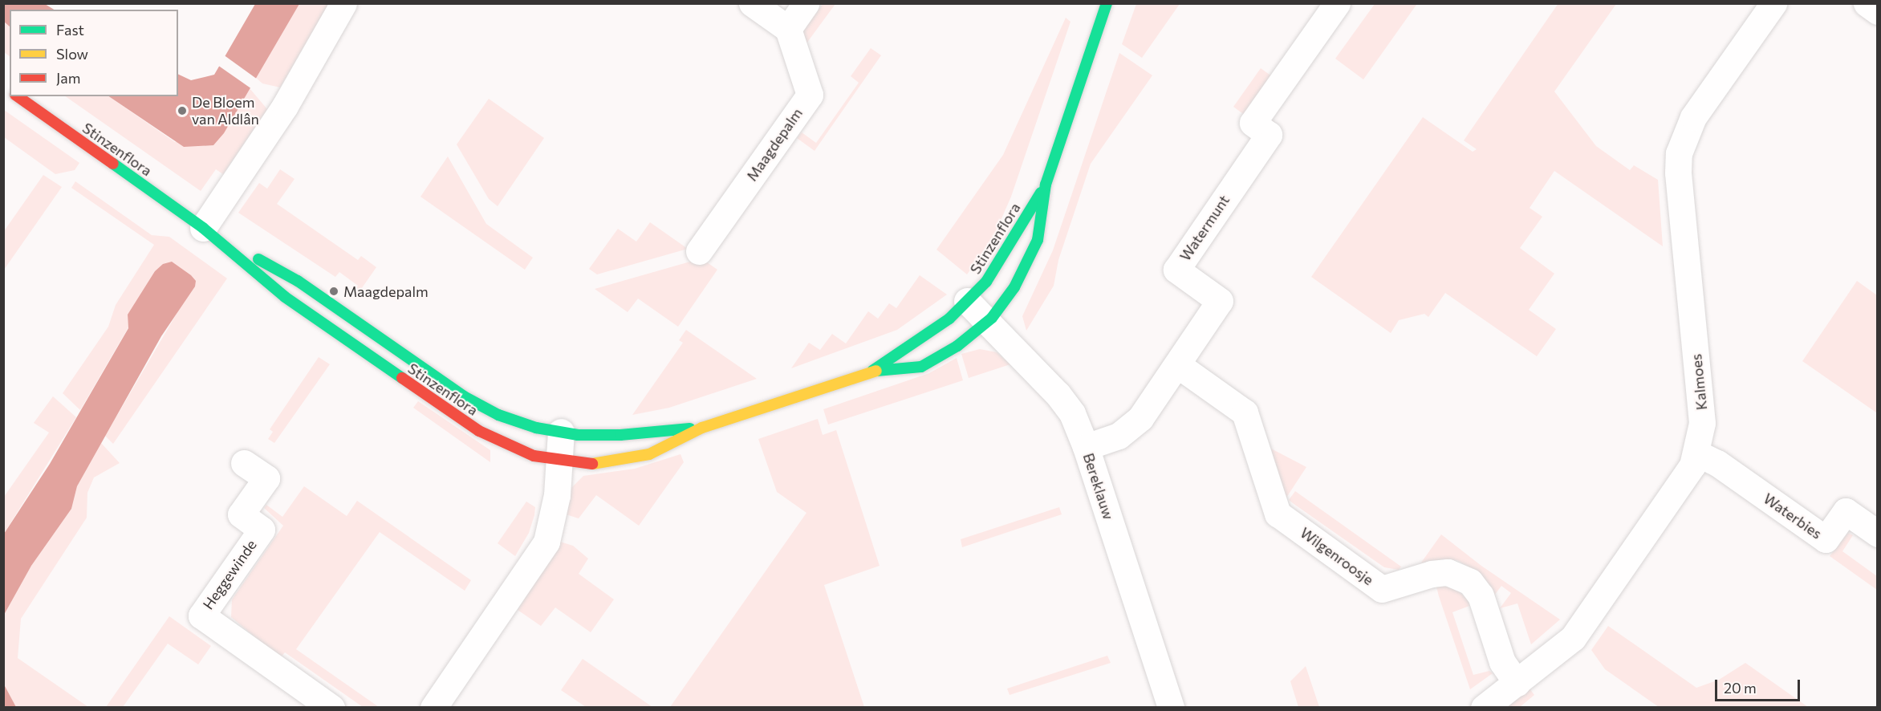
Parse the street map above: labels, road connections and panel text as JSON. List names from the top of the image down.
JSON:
{
  "streets": {
    "street": [
      "Maagdepalm",
      "Stinzenflora",
      "Watermunt",
      "Kalmoes",
      "Bereklauw",
      "Waterbies",
      "Wilgenroosje",
      "Heggewinde"
    ]
  },
  "crossings": [
    ["Stinzenflora", "Bereklauw"],
    ["Watermunt", "Bereklauw"],
    ["Watermunt", "Wilgenroosje"],
    ["Kalmoes", "Waterbies"],
    ["Kalmoes", "Wilgenroosje"]
  ],
  "places": ["De Bloem van Aldlân", "Maagdepalm"],
  "legend": ["Fast", "Slow", "Jam"],
  "scale_bar": "20 m"
}
